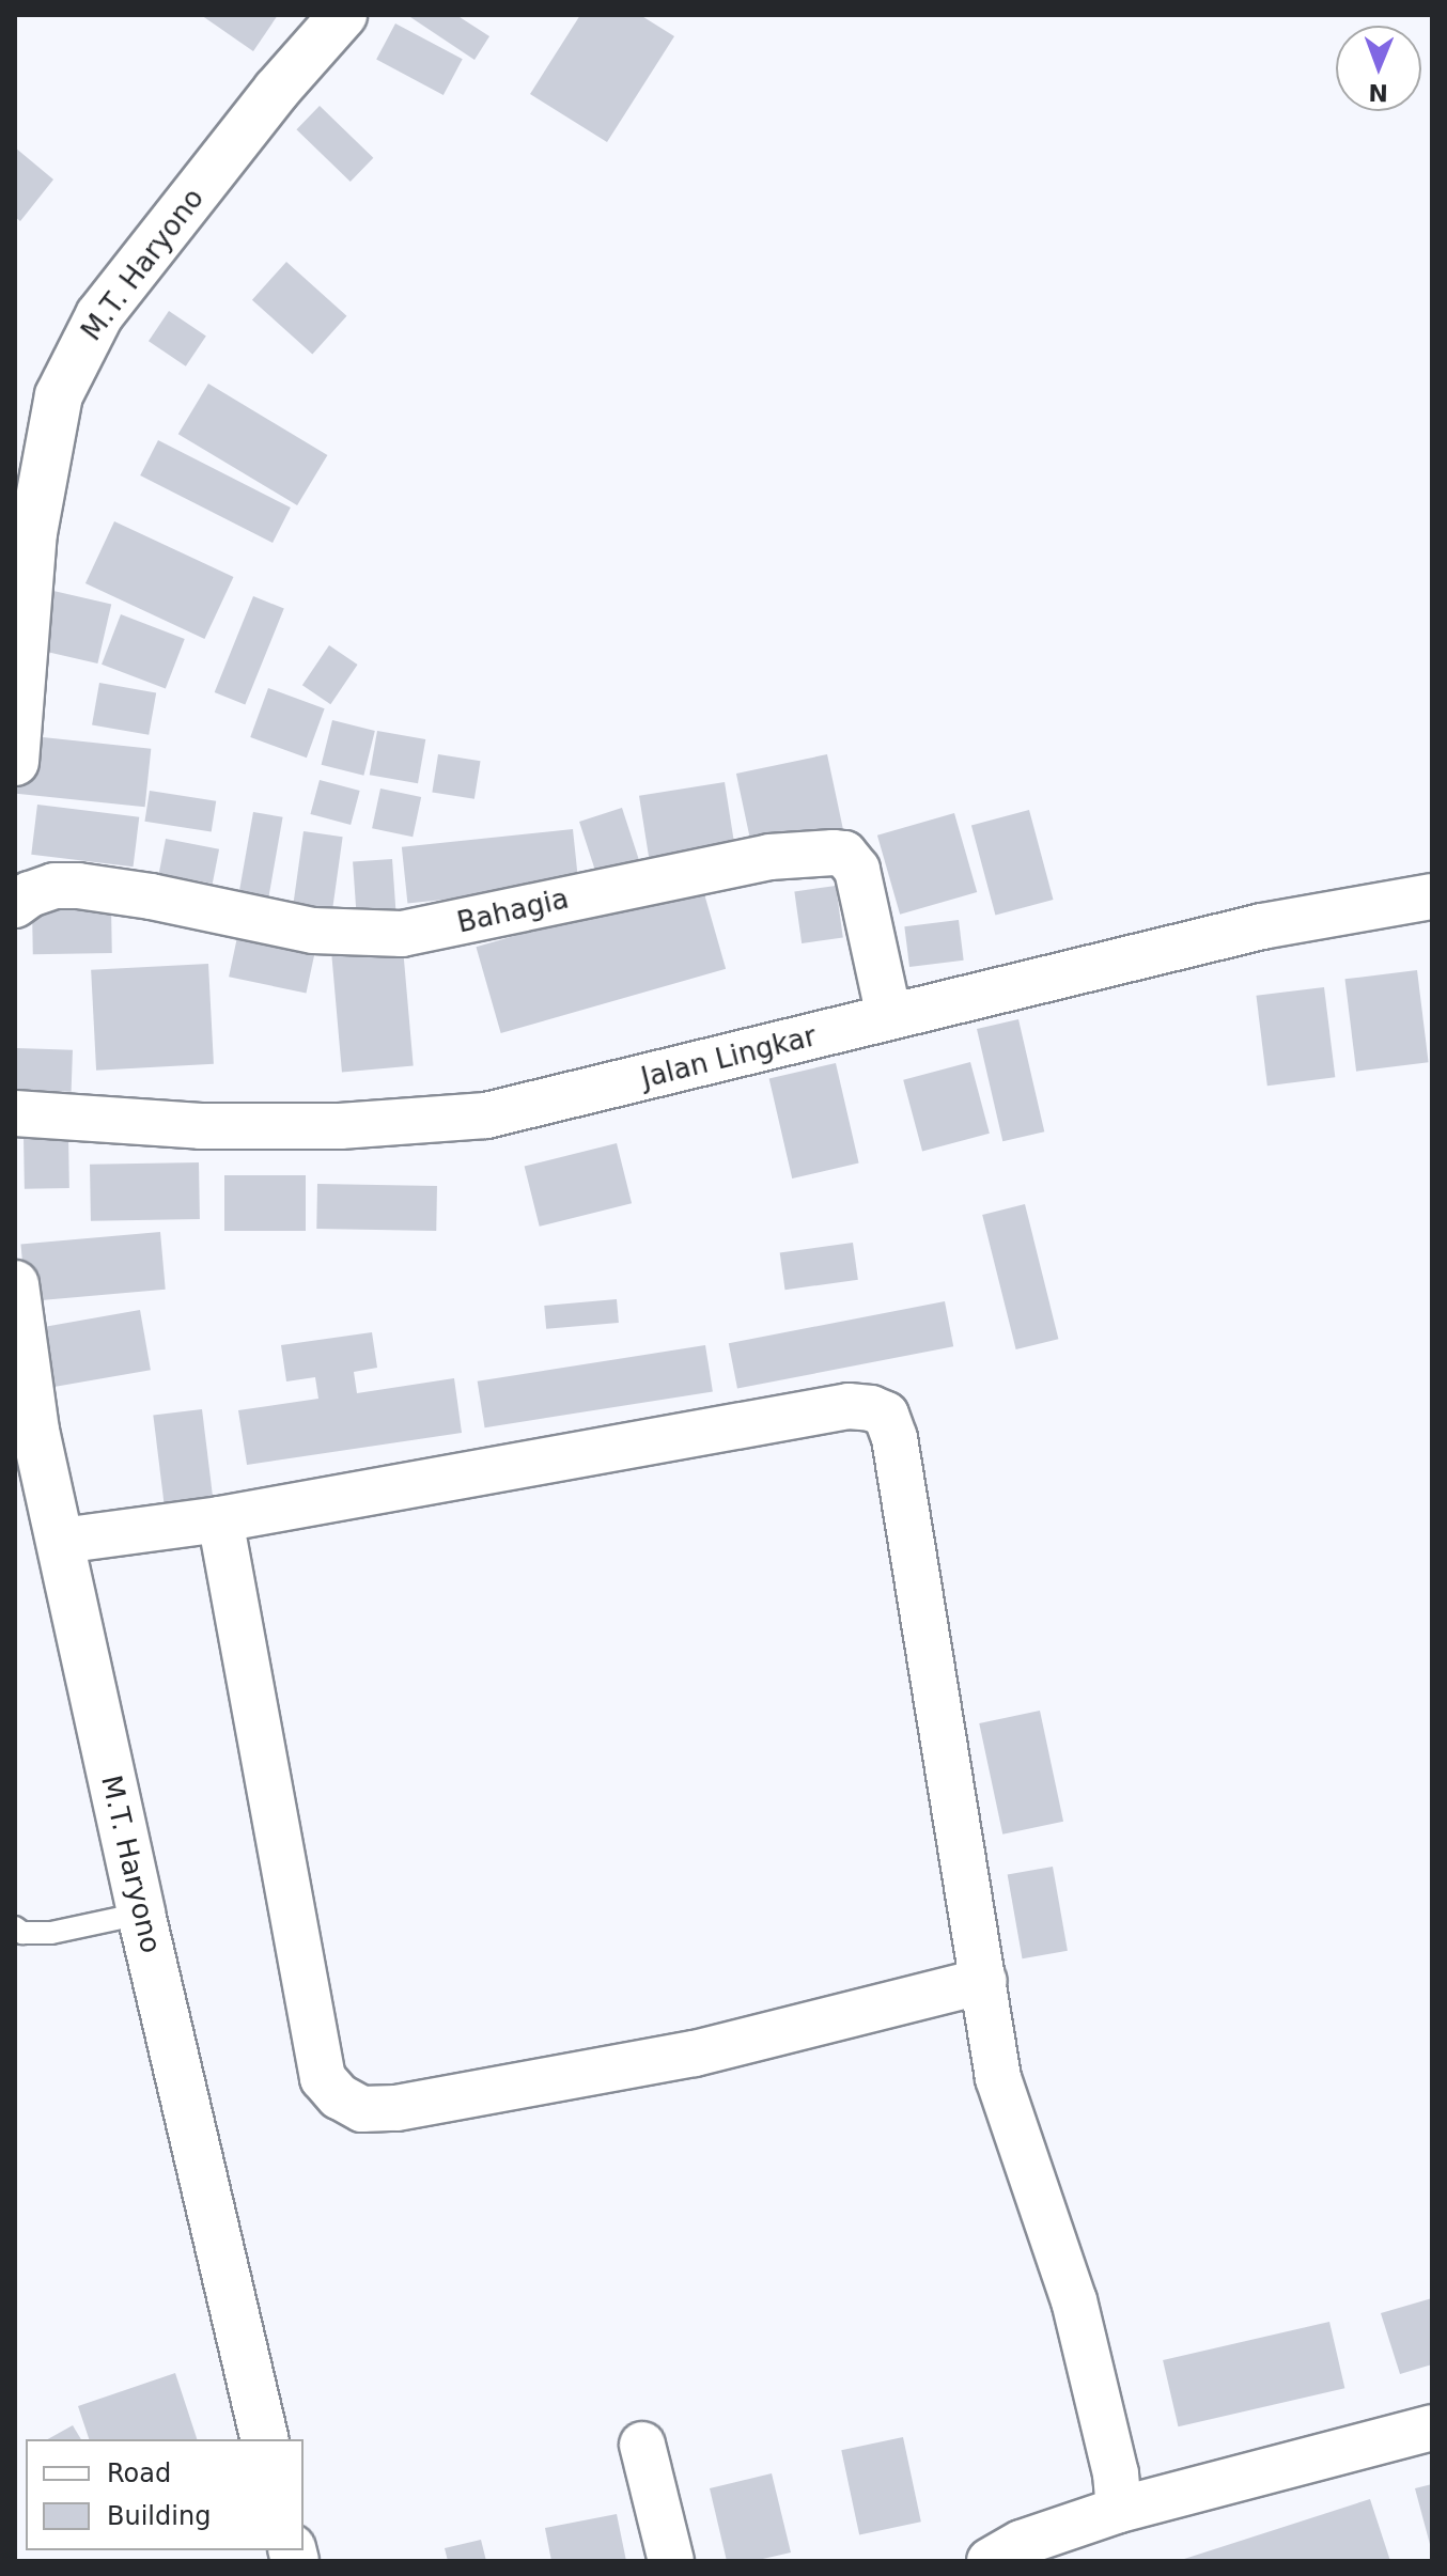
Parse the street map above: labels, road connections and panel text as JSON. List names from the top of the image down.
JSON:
{
  "streets": {
    "highway": ["M.T. Haryono"],
    "street": ["Bahagia", "Jalan Lingkar"]
  },
  "crossings": [
    ["Bahagia", "Jalan Lingkar"]
  ],
  "legend": ["Road", "Building"],
  "north": "bottom"
}
